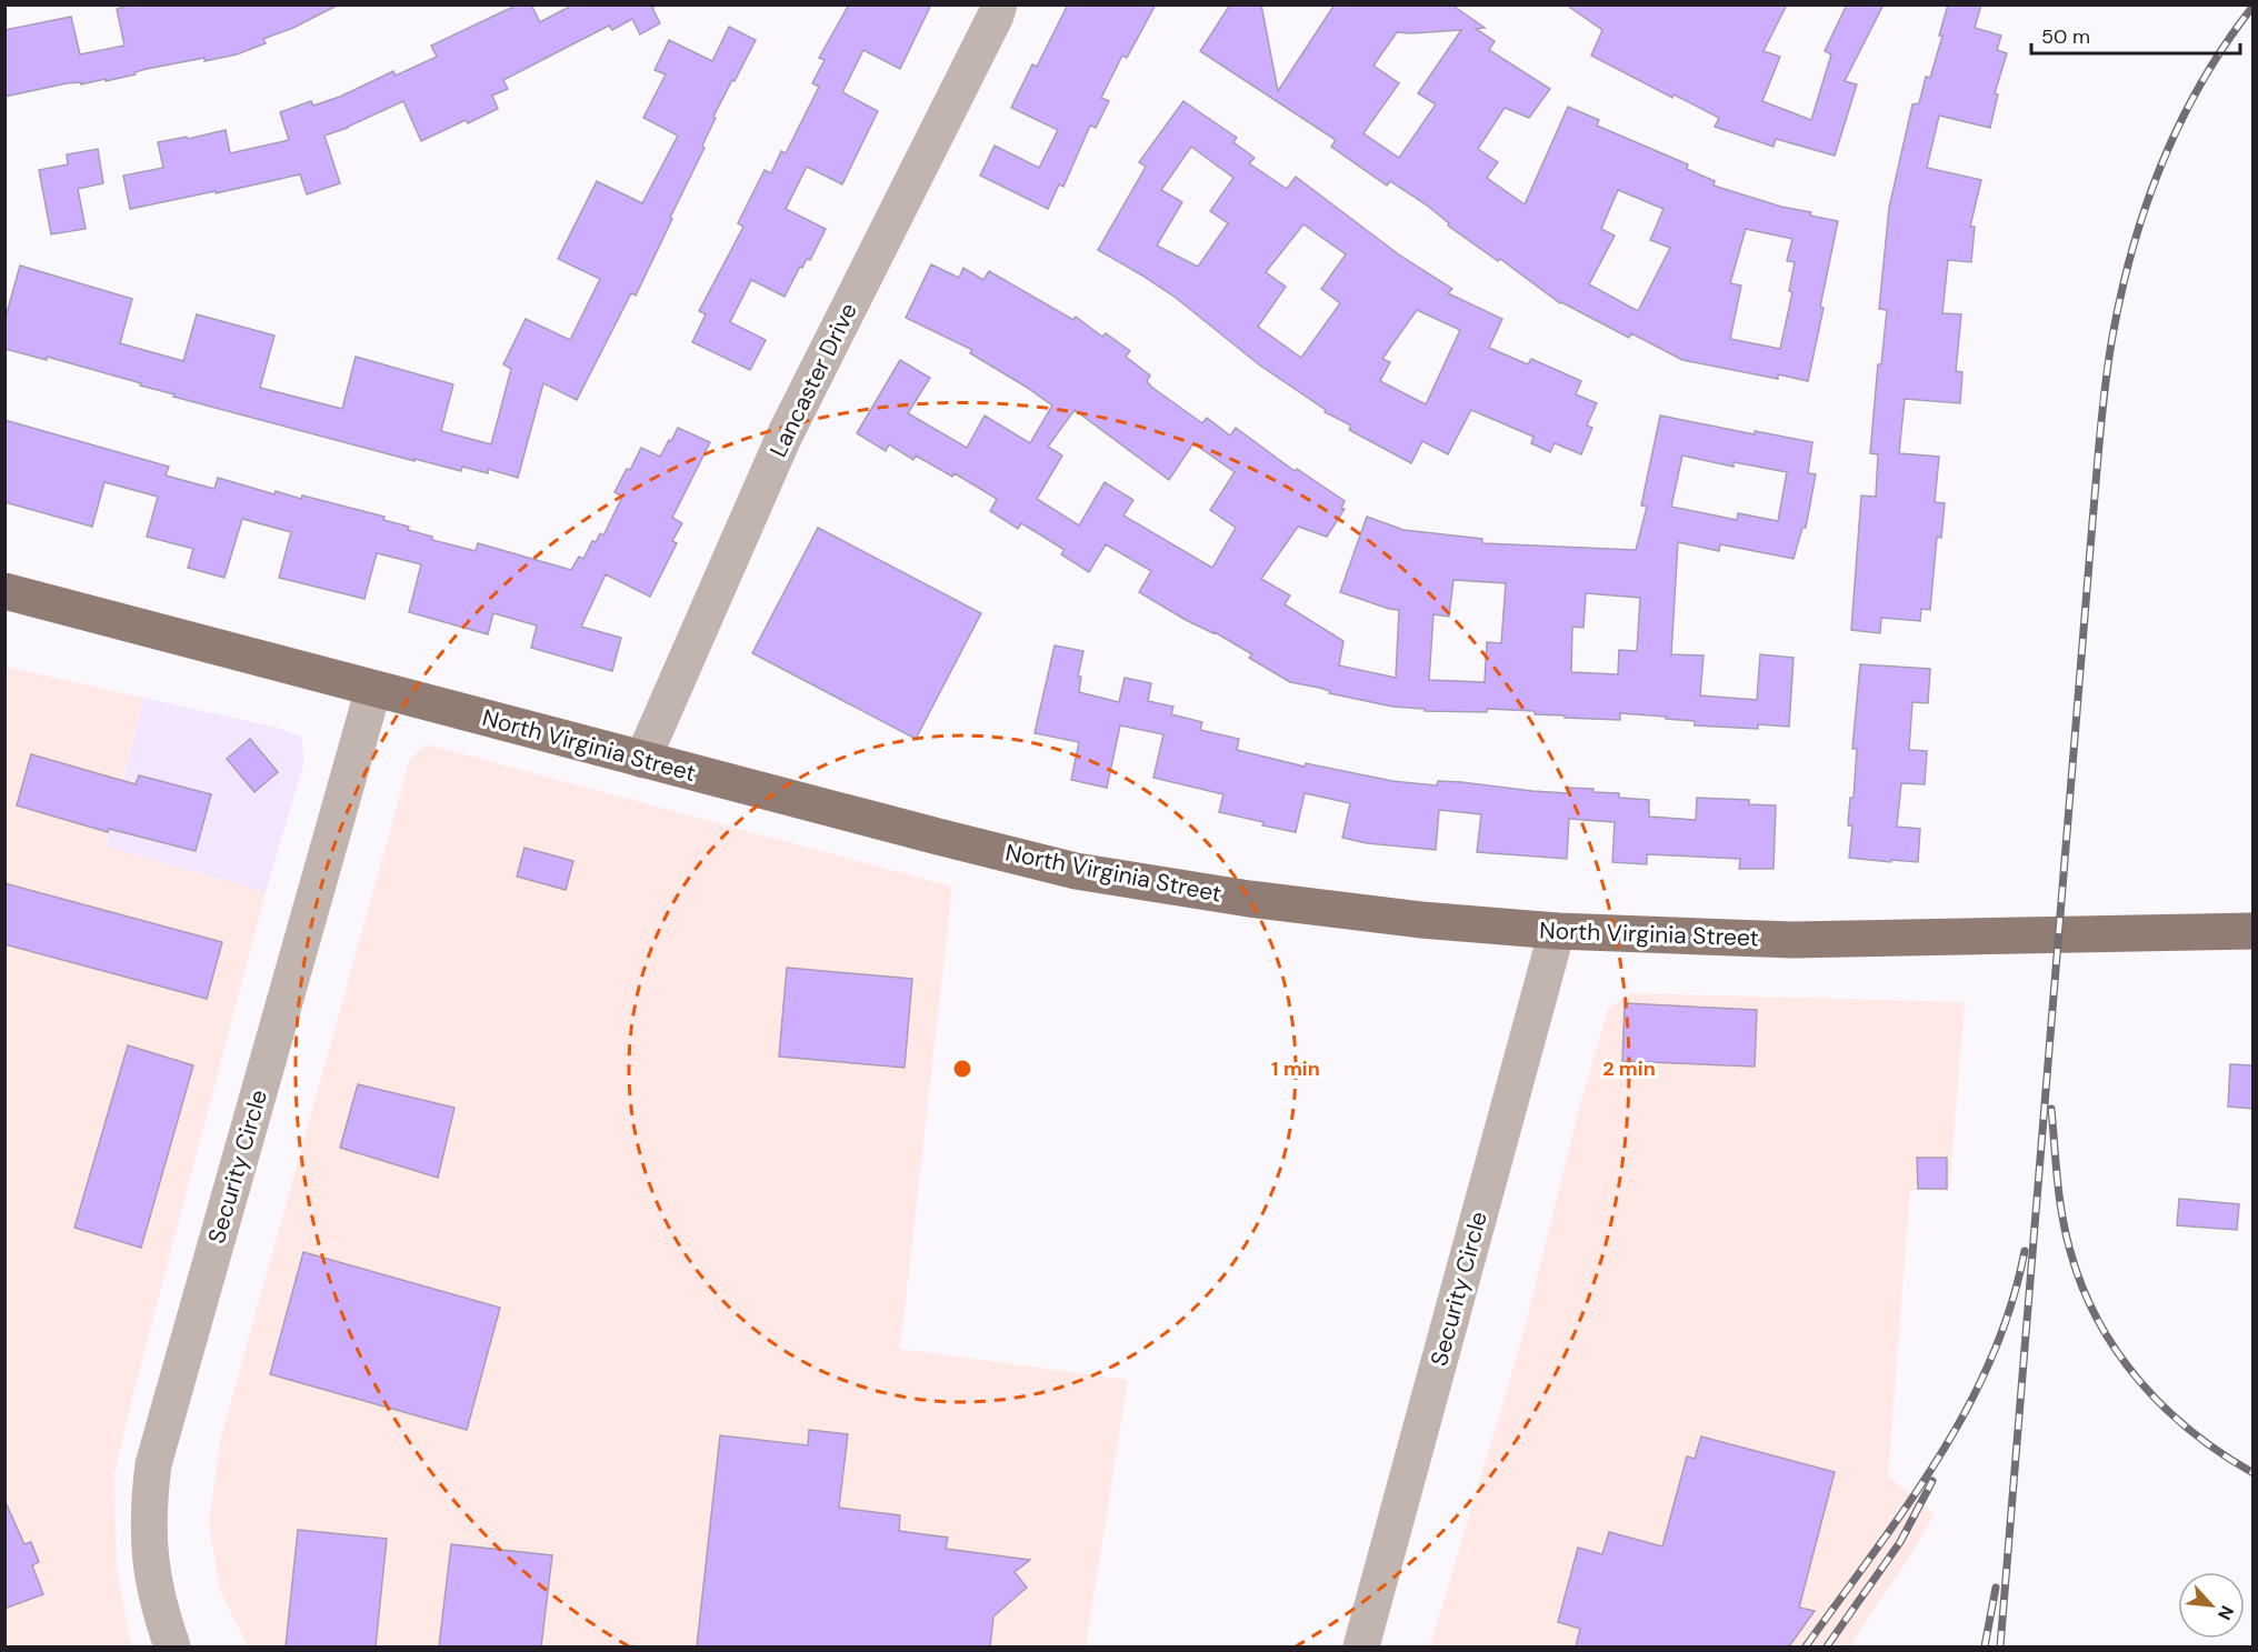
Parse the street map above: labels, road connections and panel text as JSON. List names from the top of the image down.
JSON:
{
  "streets": {
    "main road": ["North Virginia Street"],
    "street": ["Lancaster Drive", "Security Circle"]
  },
  "crossings": [
    ["Lancaster Drive", "North Virginia Street"],
    ["North Virginia Street", "Security Circle"]
  ],
  "scale_bar": "50 m",
  "north": "bottom right",
  "rings": ["1 min", "2 min"]
}
